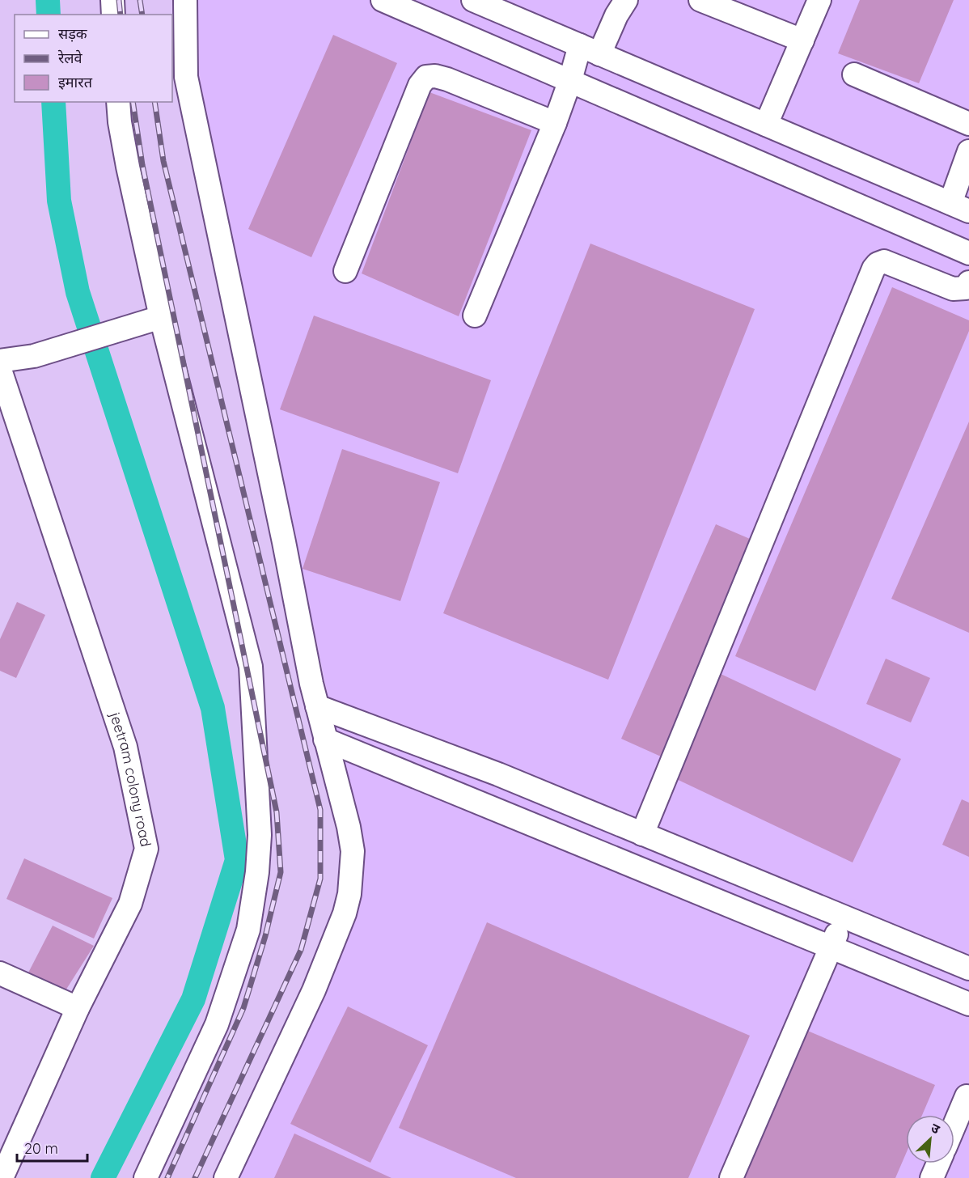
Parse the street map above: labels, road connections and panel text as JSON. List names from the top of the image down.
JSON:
{
  "streets": {
    "street": ["jeetram colony road"]
  },
  "legend": ["सड़क", "रेलवे", "इमारत"],
  "scale_bar": "20 m",
  "north": "top right"
}
